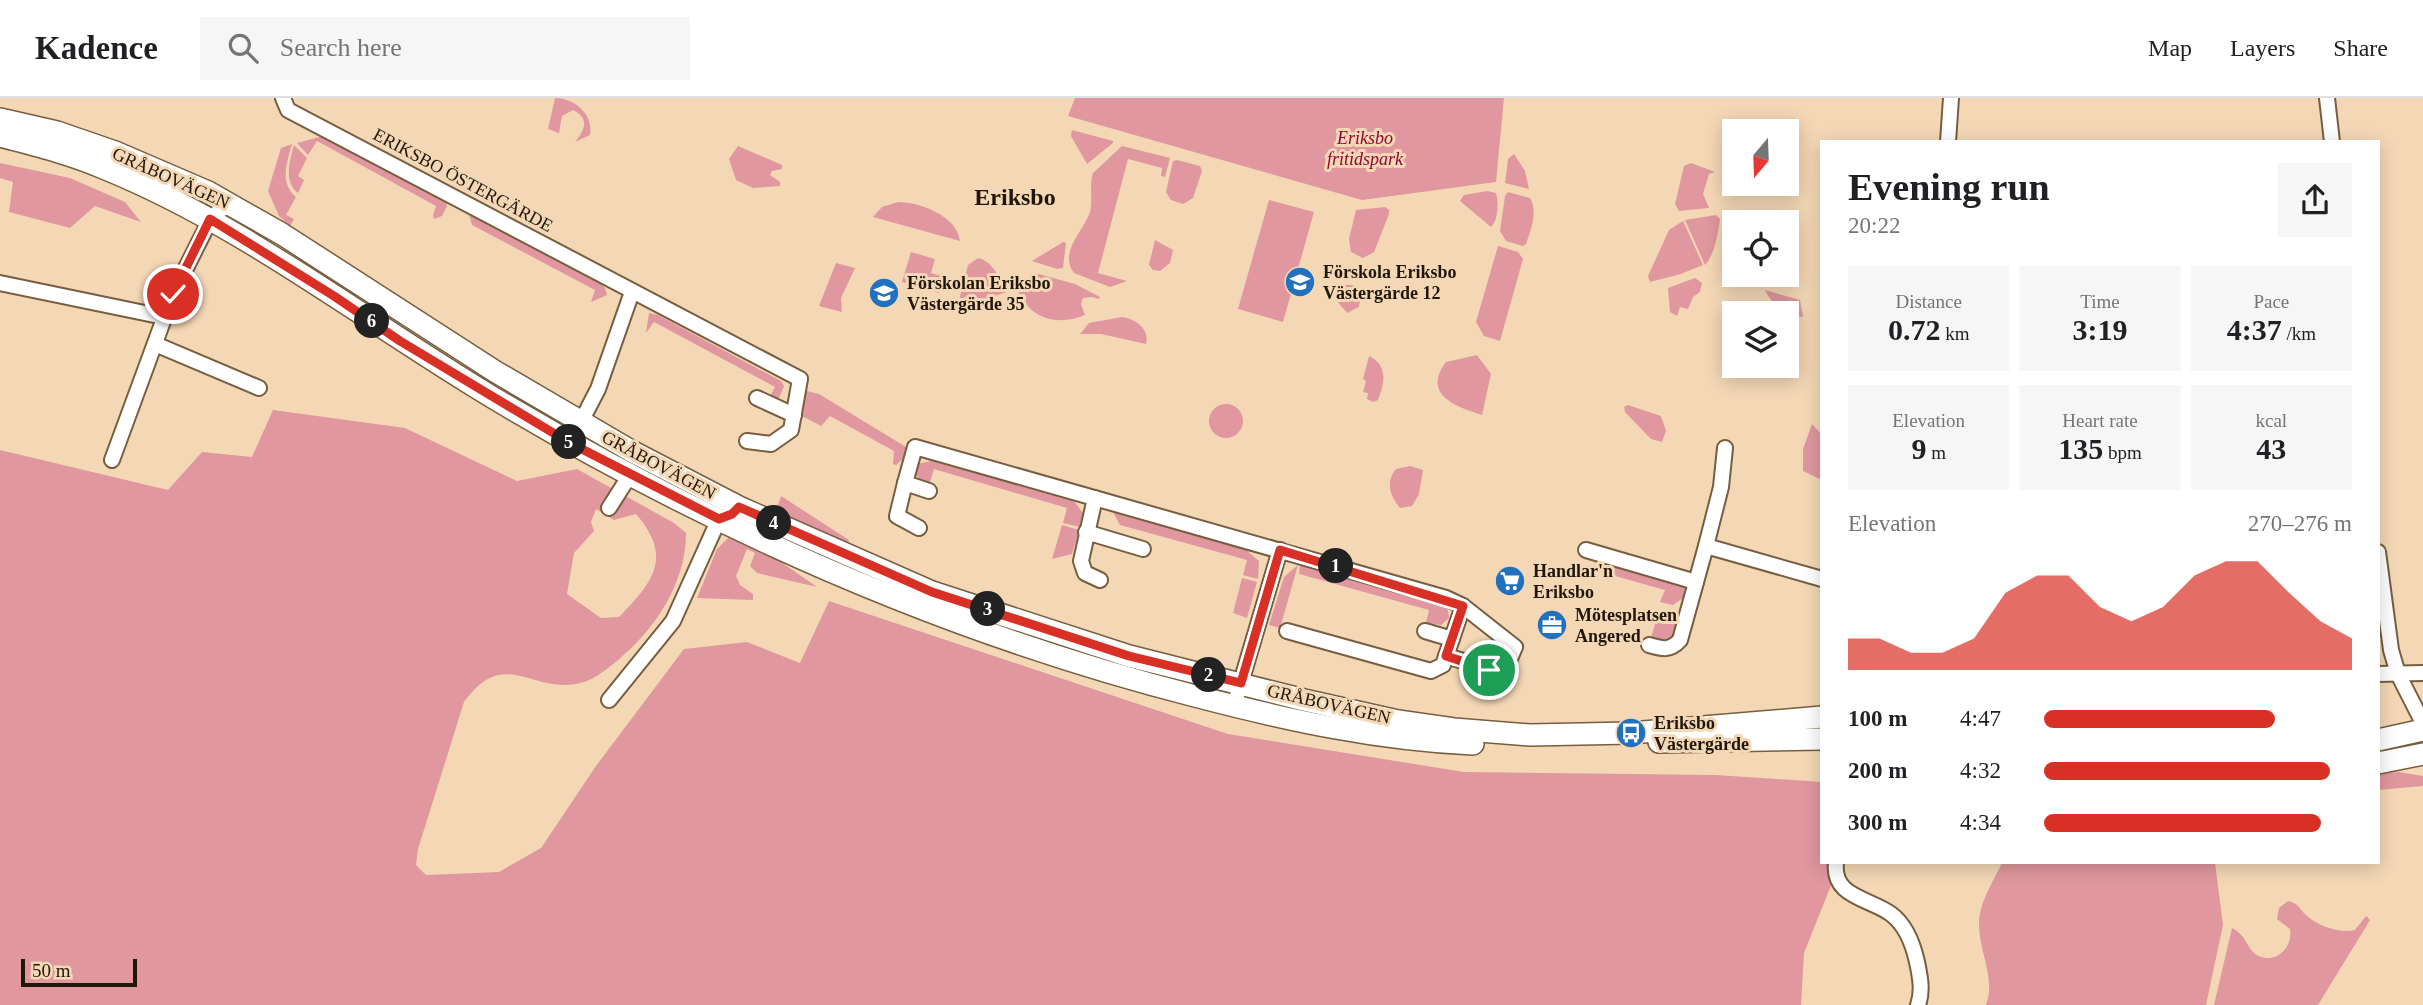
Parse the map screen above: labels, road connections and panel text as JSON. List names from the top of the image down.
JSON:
{
  "streets": {
    "main road": ["GRÅBOVÄGEN"],
    "street": ["ERIKSBO ÖSTERGÄRDE"]
  },
  "districts": ["Eriksbo"],
  "parks": ["Eriksbo fritidspark"],
  "places": {
    "school or university": ["Förskola Eriksbo Västergärde 12", "Förskolan Eriksbo Västergärde 35"],
    "supermarket": ["Handlar'n Eriksbo"],
    "office": ["Mötesplatsen Angered"],
    "bus stop": ["Eriksbo Västergärde"]
  },
  "scale_bar": "50 m",
  "north": "bottom",
  "page": {
    "header": "Kadence",
    "search": "Search here",
    "nav": ["Map", "Layers", "Share"],
    "heading": ["Evening run", "20:22"],
    "stats": [
      ["Distance", "0.72 km"],
      ["Time", "3:19"],
      ["Pace", "4:37 /km"],
      ["Elevation", "9 m"],
      ["Heart rate", "135 bpm"],
      ["kcal", "43"]
    ],
    "pins": [
      "6",
      "5",
      "4",
      "1",
      "3",
      "2"
    ],
    "chart": ["Elevation", "270–276 m"],
    "list": [
      {
        "name": "100 m",
        "note": "4:47"
      },
      {
        "name": "200 m",
        "note": "4:32"
      },
      {
        "name": "300 m",
        "note": "4:34"
      }
    ],
    "scale": "50 m"
  }
}
